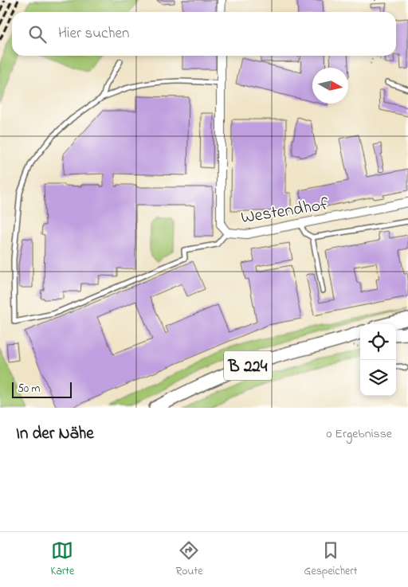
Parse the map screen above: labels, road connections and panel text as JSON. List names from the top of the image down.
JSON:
{
  "streets": {
    "main road": ["B 224"],
    "street": ["Westendhof"]
  },
  "scale_bar": "50 m",
  "north": "right",
  "page": {
    "search": "Hier suchen",
    "scale": "50 m",
    "heading": ["In der Nähe", "0 Ergebnisse"],
    "nav": ["Karte", "Route", "Gespeichert"]
  }
}
